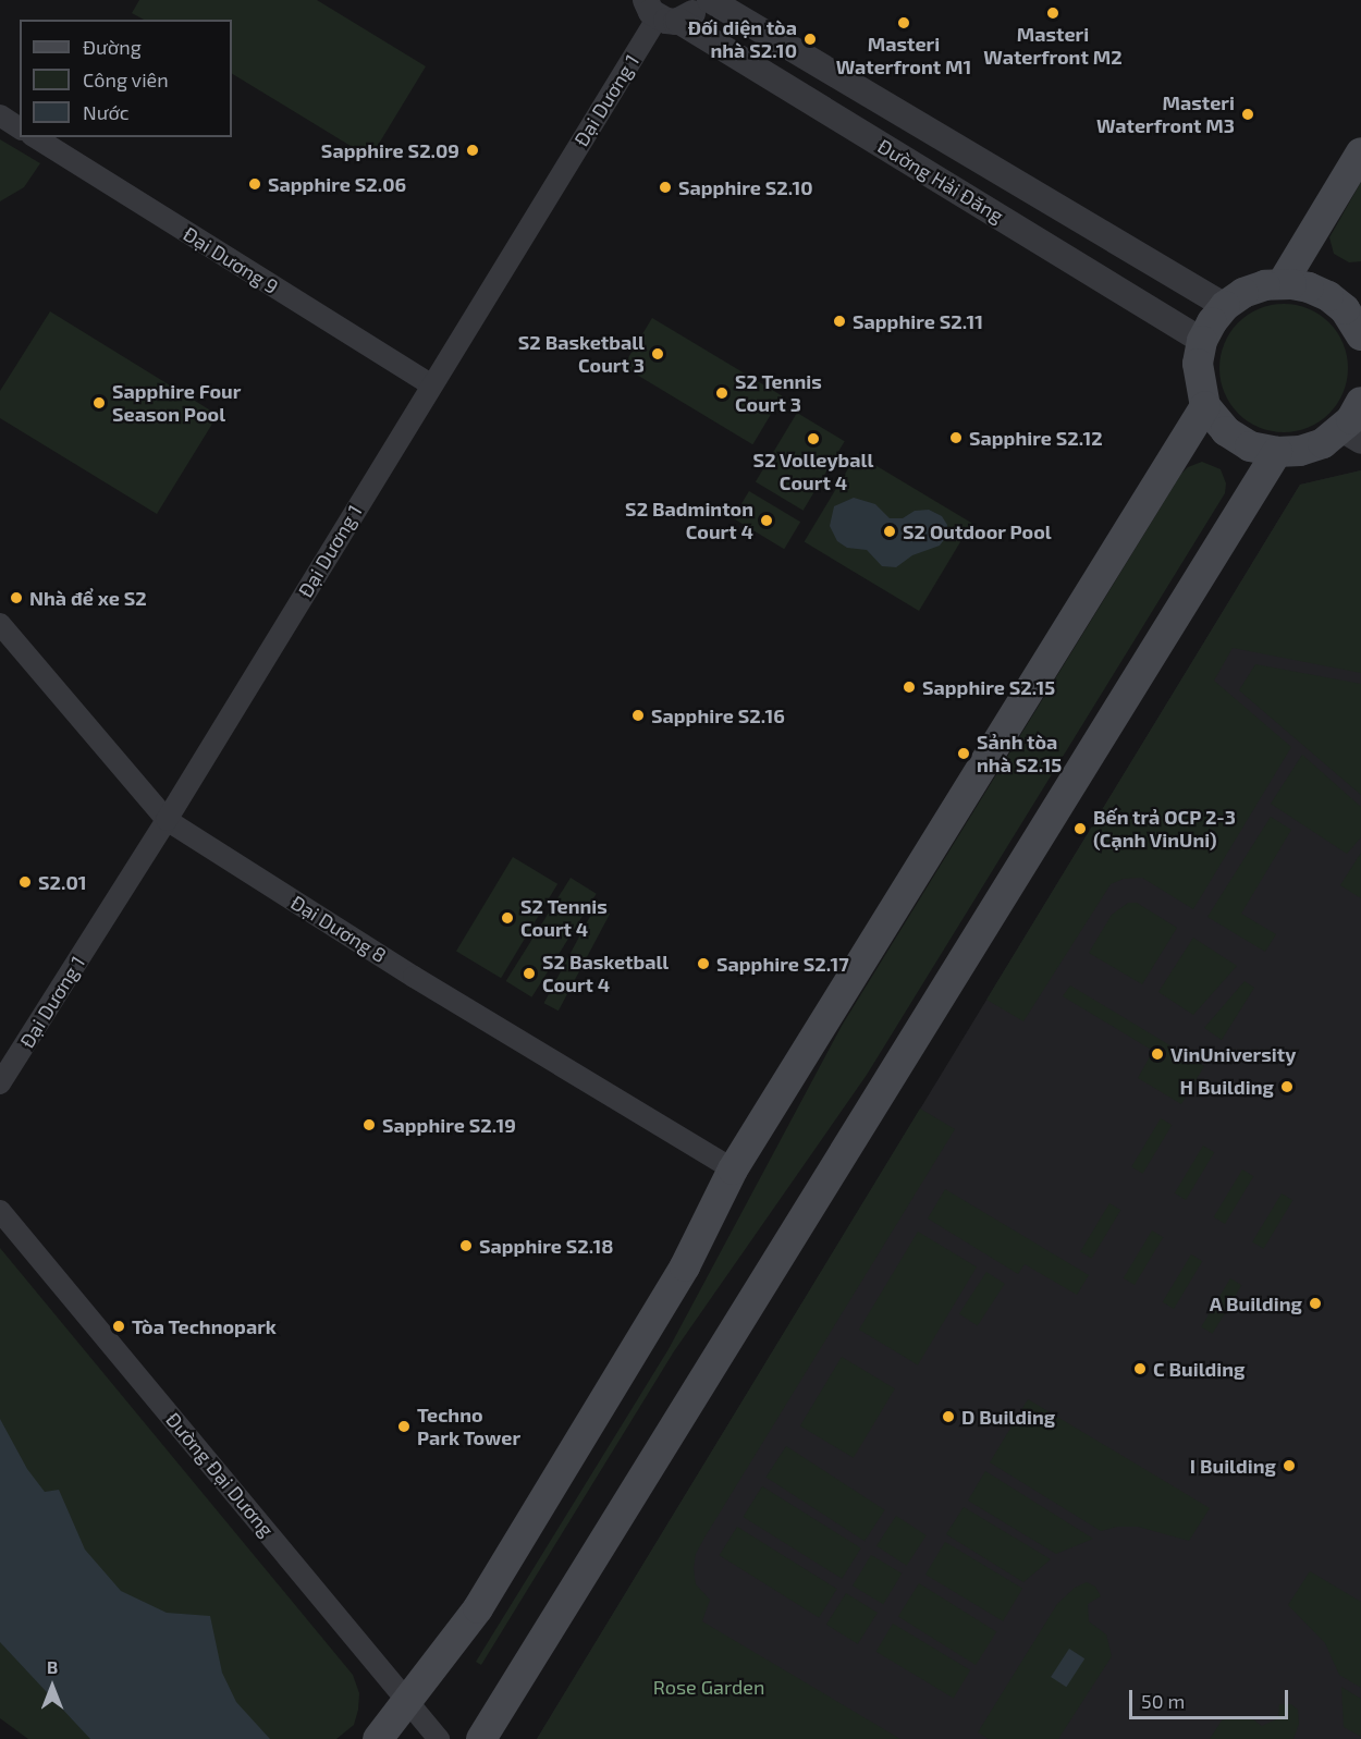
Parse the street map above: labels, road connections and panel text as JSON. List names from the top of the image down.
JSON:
{
  "streets": {
    "street": [
      "Đại Dương 1",
      "Đường Hải Đăng",
      "Đại Dương 9",
      "Đại Dương 8",
      "Đường Đại Dương"
    ]
  },
  "crossings": [
    ["Đại Dương 1", "Đường Hải Đăng"],
    ["Đại Dương 1", "Đại Dương 9"],
    ["Đại Dương 1", "Đại Dương 8"]
  ],
  "parks": ["Rose Garden"],
  "places": [
    "Masteri Waterfront M2",
    "Masteri Waterfront M1",
    "Đối diện tòa nhà S2.10",
    "Masteri Waterfront M3",
    "Sapphire S2.09",
    "Sapphire S2.06",
    "Sapphire S2.10",
    "Sapphire S2.11",
    "S2 Basketball Court 3",
    "S2 Tennis Court 3",
    "Sapphire Four Season Pool",
    "Sapphire S2.12",
    "S2 Volleyball Court 4",
    "S2 Badminton Court 4",
    "S2 Outdoor Pool",
    "Nhà để xe S2",
    "Sapphire S2.15",
    "Sapphire S2.16",
    "Sảnh tòa nhà S2.15",
    "Bến trả OCP 2-3 (Cạnh VinUni)",
    "S2.01",
    "S2 Tennis Court 4",
    "Sapphire S2.17",
    "S2 Basketball Court 4",
    "VinUniversity",
    "H Building",
    "Sapphire S2.19",
    "Sapphire S2.18",
    "A Building",
    "Tòa Technopark",
    "C Building",
    "D Building",
    "Techno Park Tower",
    "I Building"
  ],
  "legend": ["Đường", "Công viên", "Nước"],
  "scale_bar": "50 m",
  "north": "top"
}
